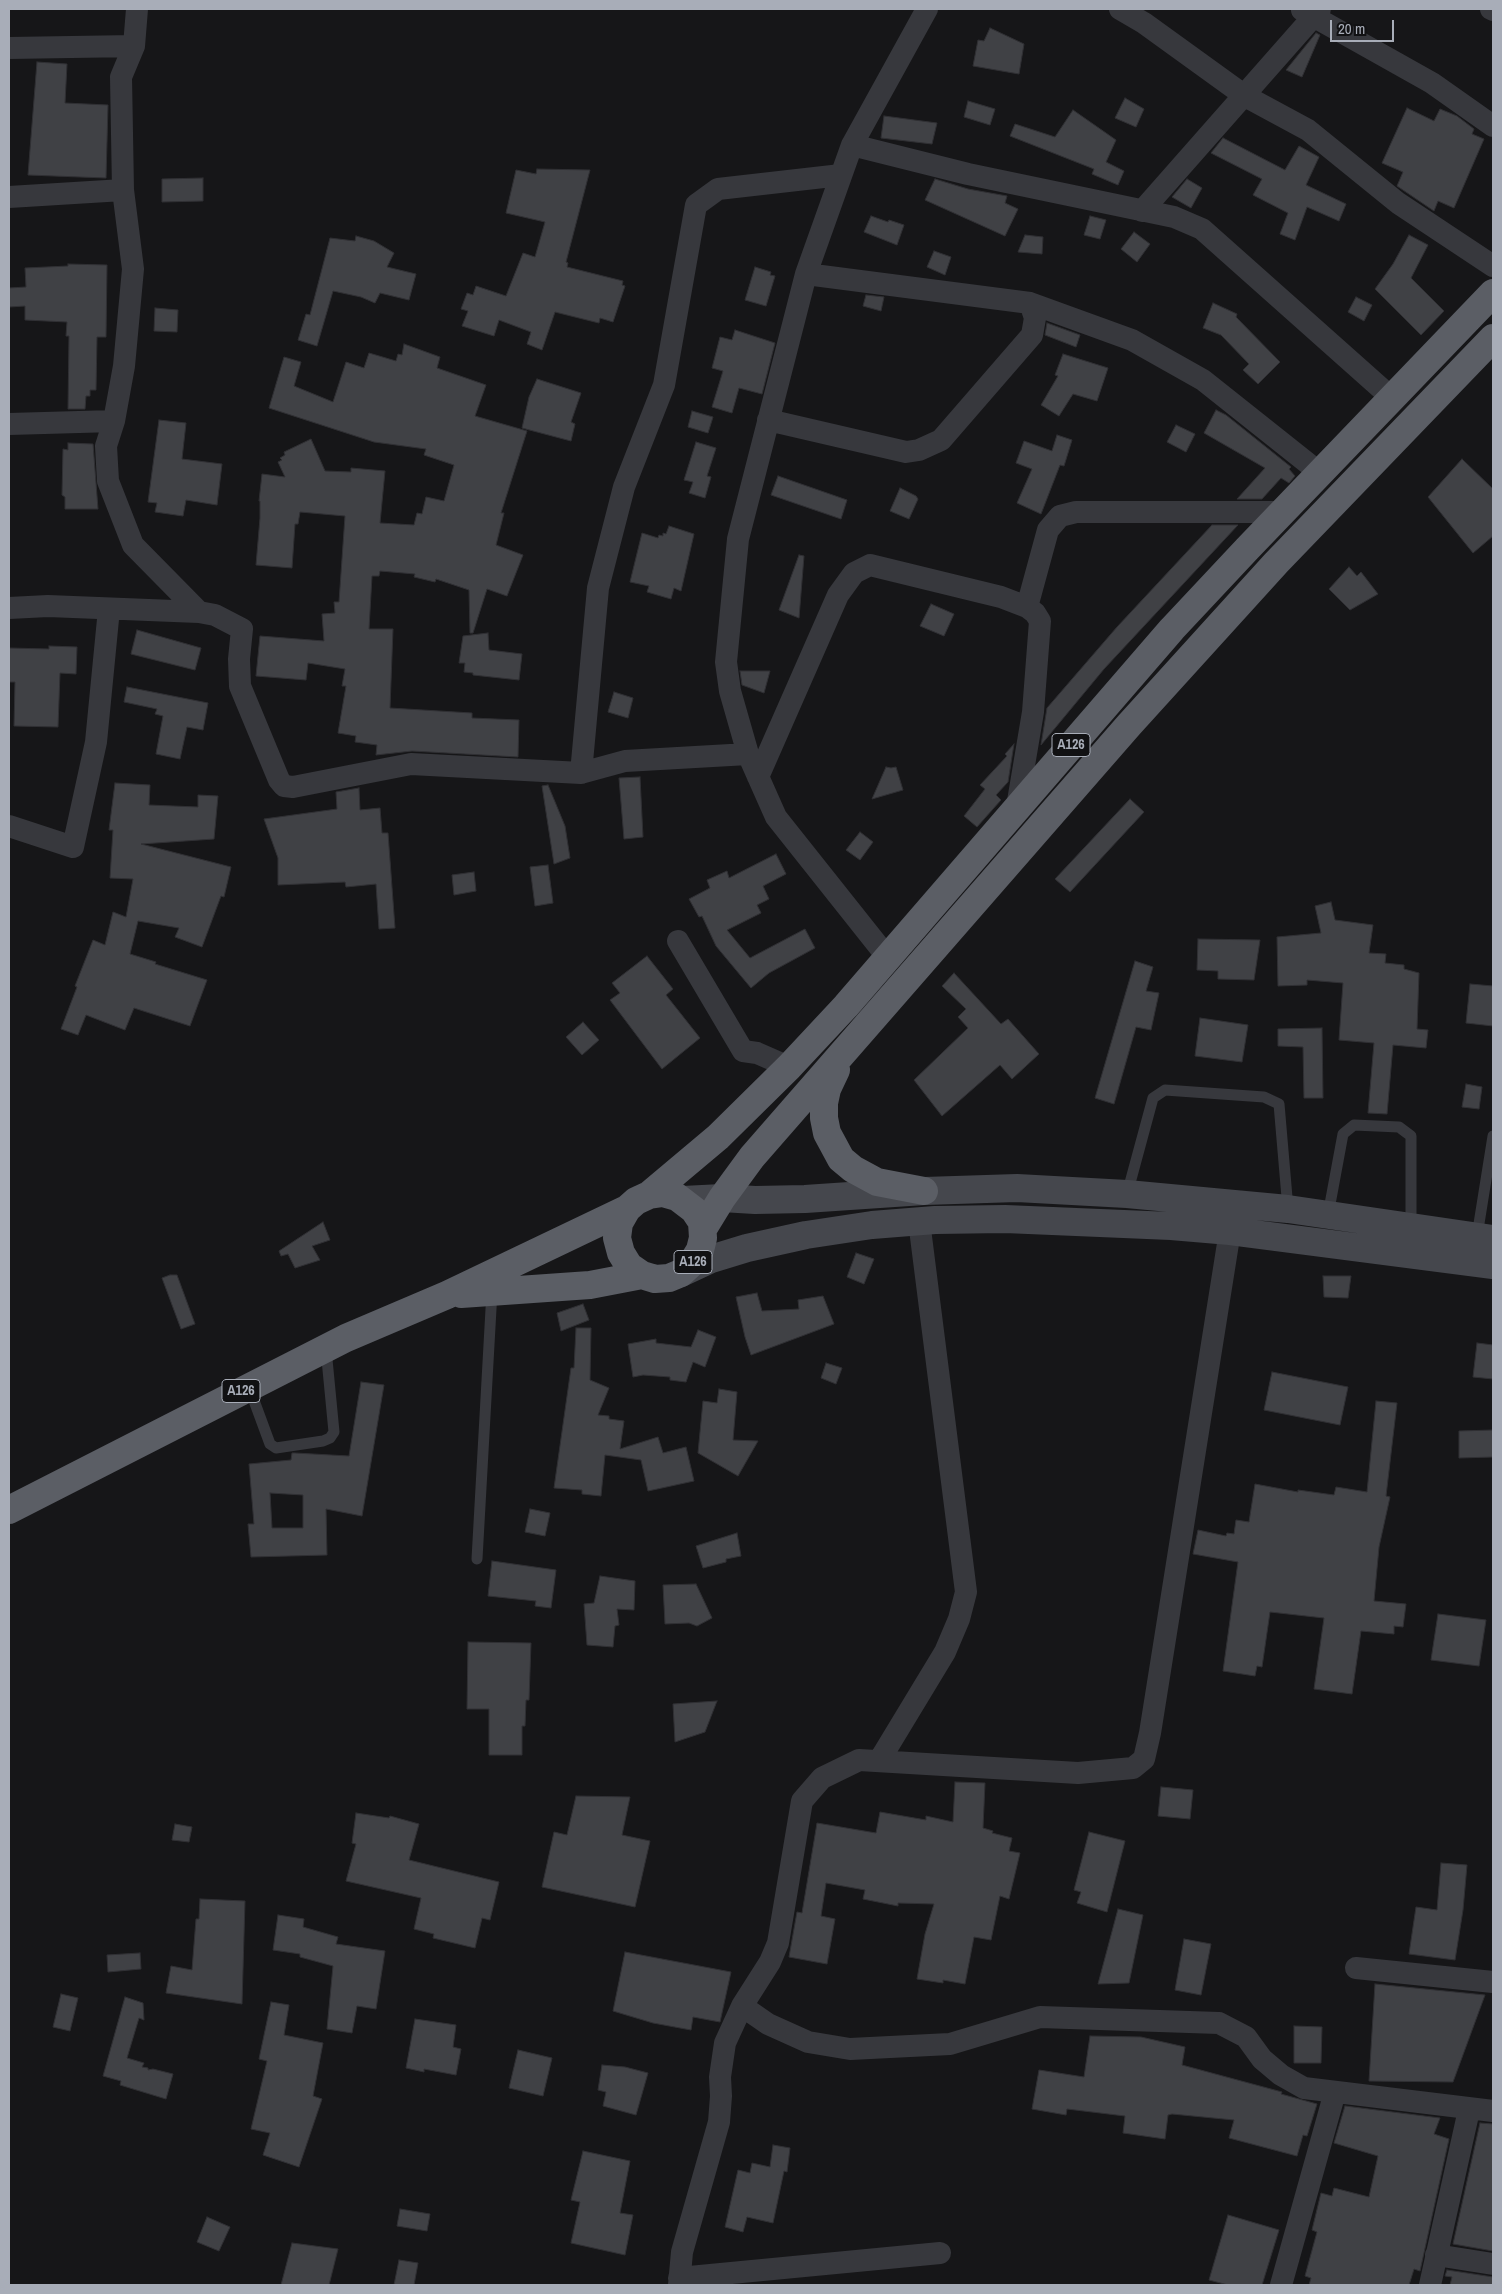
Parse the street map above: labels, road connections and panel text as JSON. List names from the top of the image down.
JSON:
{
  "streets": {
    "highway": ["A126"]
  },
  "scale_bar": "20 m"
}
